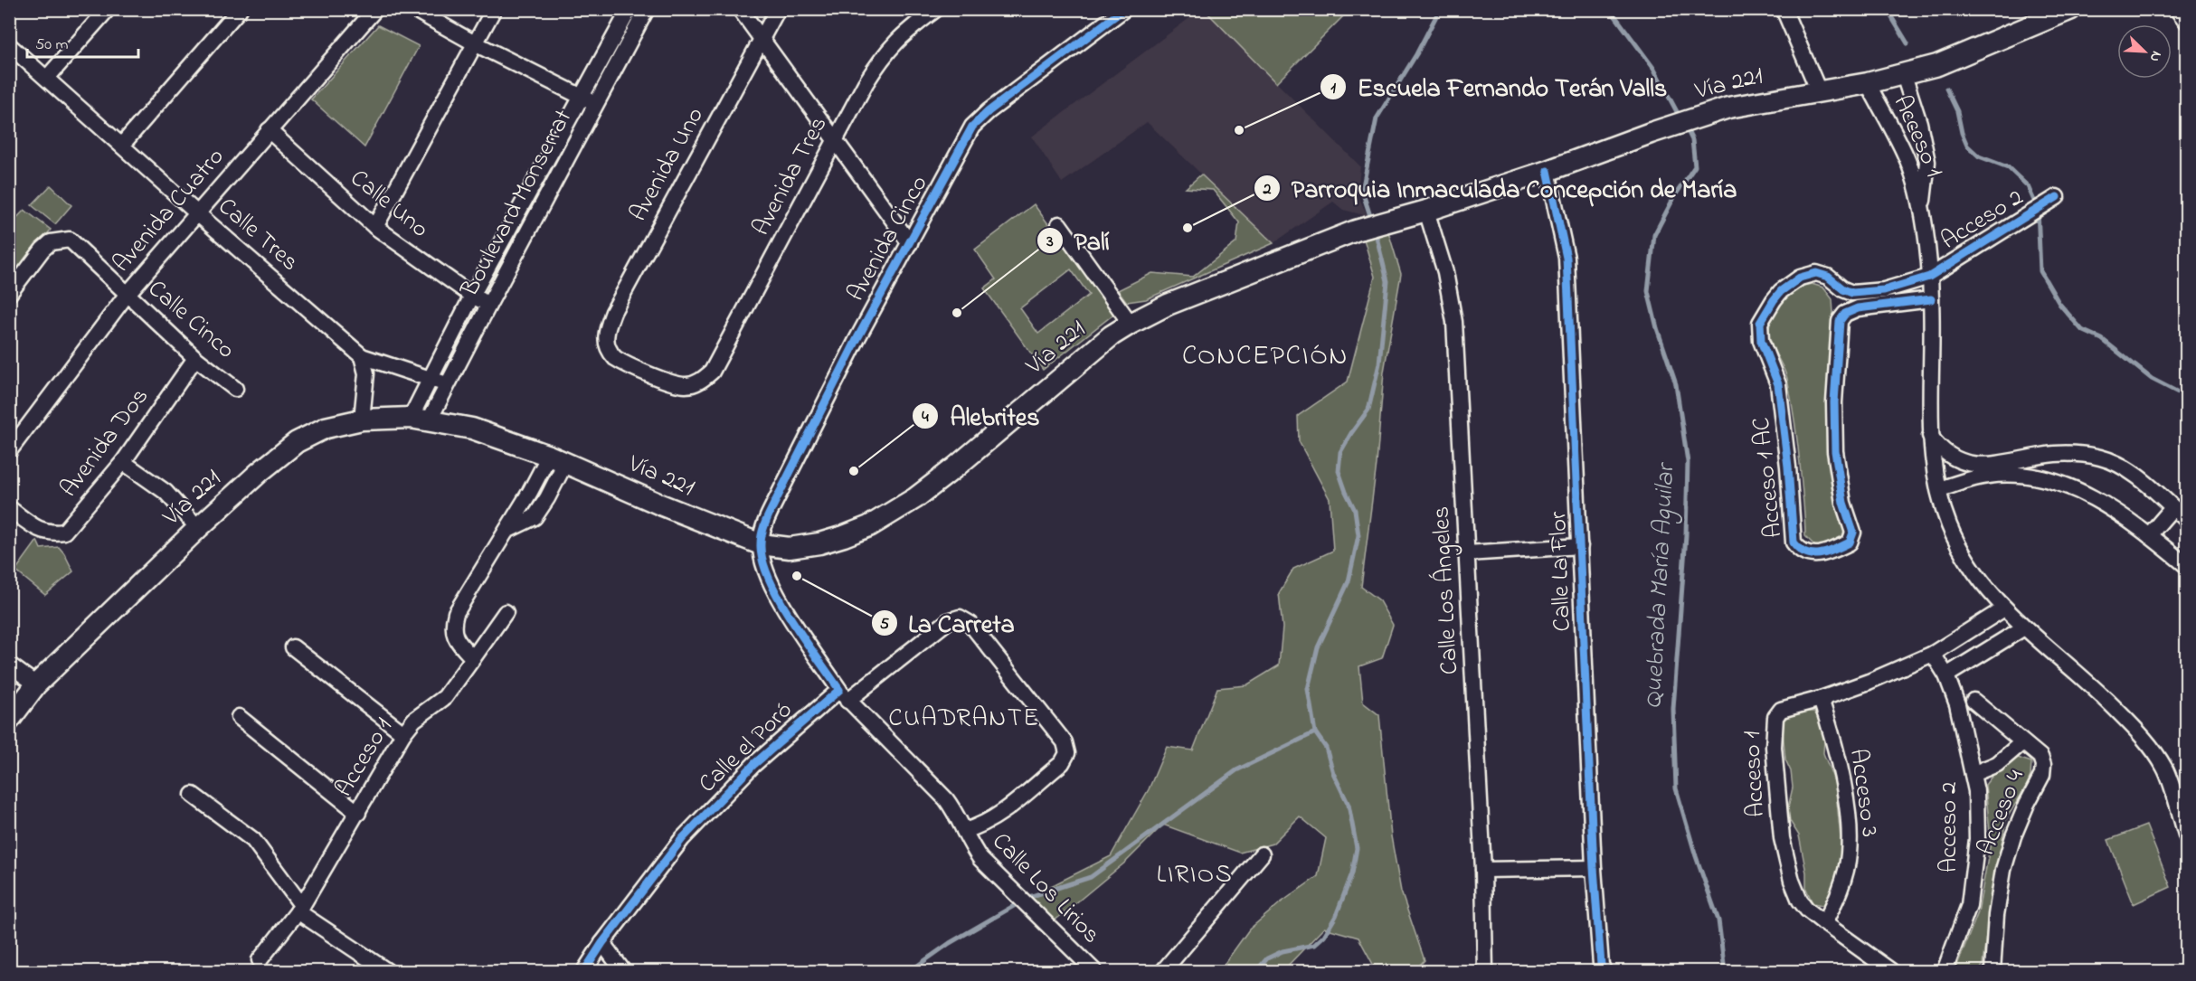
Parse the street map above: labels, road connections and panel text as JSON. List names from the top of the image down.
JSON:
{
  "streets": {
    "main road": ["Vía 221"],
    "street": [
      "Acceso 1",
      "Avenida Uno",
      "Avenida Tres",
      "Boulevard Monserrat",
      "Calle Uno",
      "Avenida Cuatro",
      "Acceso 2",
      "Calle Tres",
      "Avenida Cinco",
      "Calle Cinco",
      "Avenida Dos",
      "Acceso 1 AC",
      "Calle La Flor",
      "Calle Los Ángeles",
      "Calle el Poró",
      "Acceso 3",
      "Acceso 4",
      "Calle Los Lirios"
    ]
  },
  "crossings": [
    ["Vía 221", "Acceso 1"],
    ["Vía 221", "Boulevard Monserrat"],
    ["Vía 221", "Avenida Cinco"],
    ["Vía 221", "Calle La Flor"],
    ["Vía 221", "Calle Los Ángeles"],
    ["Acceso 1", "Acceso 2"],
    ["Acceso 1", "Acceso 1 AC"],
    ["Acceso 1", "Acceso 3"],
    ["Avenida Uno", "Avenida Tres"],
    ["Boulevard Monserrat", "Calle Uno"],
    ["Boulevard Monserrat", "Calle Tres"],
    ["Calle Uno", "Avenida Cuatro"],
    ["Avenida Cuatro", "Calle Tres"],
    ["Avenida Cuatro", "Calle Cinco"],
    ["Acceso 2", "Acceso 1 AC"],
    ["Calle Cinco", "Avenida Dos"],
    ["Calle el Poró", "Calle Los Lirios"]
  ],
  "districts": ["CONCEPCIÓN", "CUADRANTE", "LIRIOS"],
  "water": ["Quebrada María Aguilar"],
  "places": [
    "Escuela Fernando Terán Valls",
    "Parroquia Inmaculada Concepción de María",
    "Palí",
    "Alebrites",
    "La Carreta"
  ],
  "scale_bar": "50 m",
  "north": "bottom right"
}
